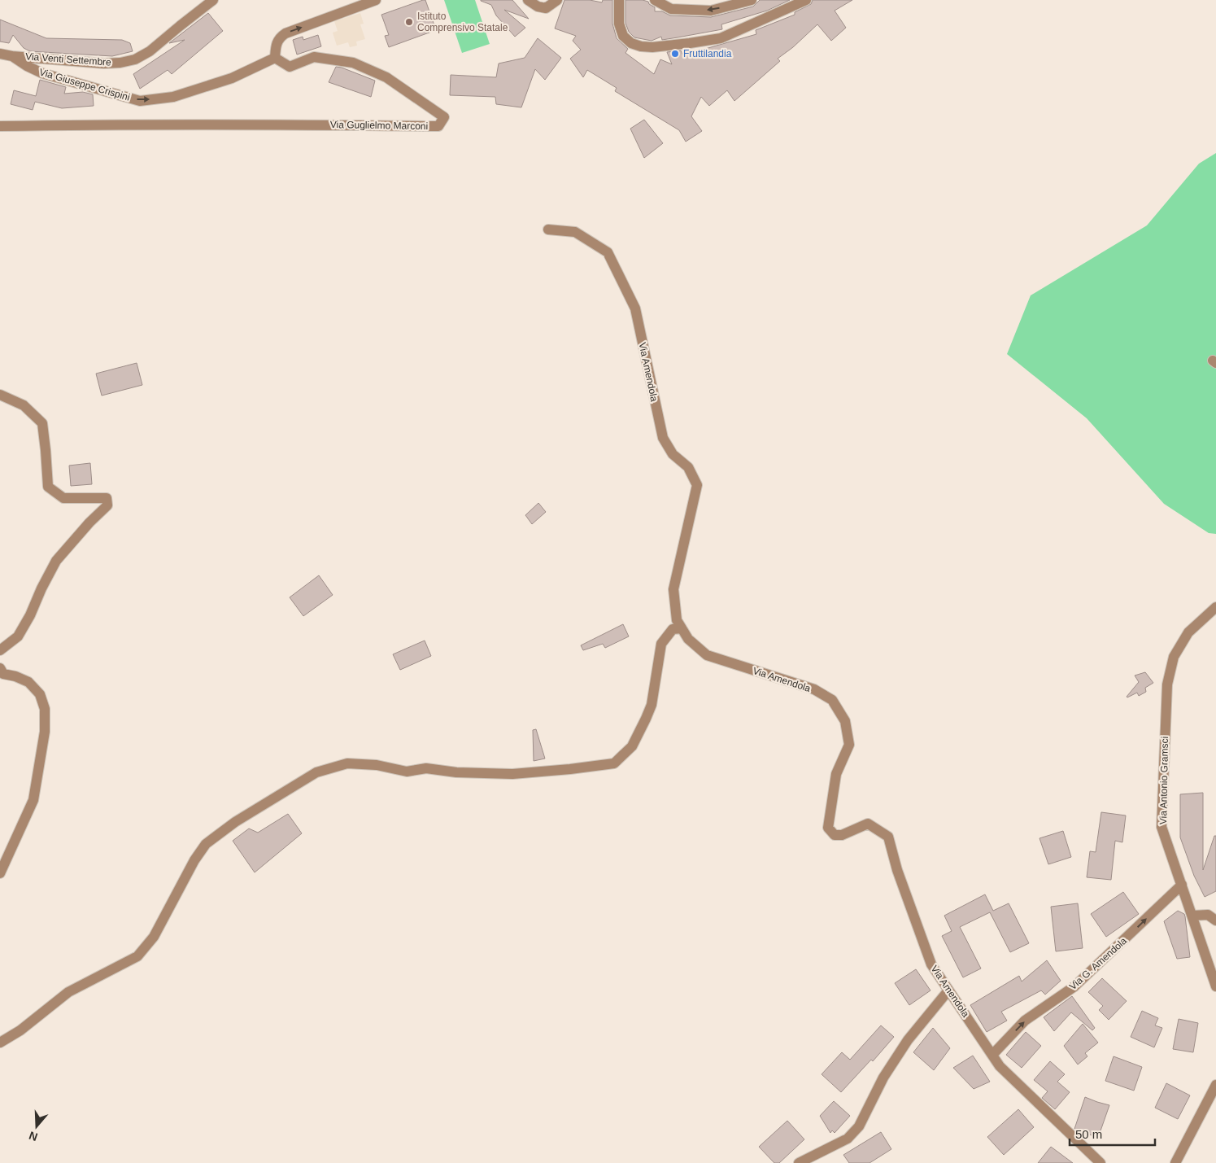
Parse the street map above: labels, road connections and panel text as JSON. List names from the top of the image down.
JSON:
{
  "streets": {
    "street": [
      "Via Venti Settembre",
      "Via Giuseppe Crispini",
      "Via Guglielmo Marconi",
      "Via Amendola",
      "Via Antonio Gramsci",
      "Via G. Amendola"
    ]
  },
  "crossings": [
    ["Via Venti Settembre", "Via Giuseppe Crispini"],
    ["Via Giuseppe Crispini", "Via Guglielmo Marconi"],
    ["Via Amendola", "Via G. Amendola"],
    ["Via Antonio Gramsci", "Via G. Amendola"]
  ],
  "one_way": ["Via Giuseppe Crispini", "Via G. Amendola"],
  "places": ["Istituto Comprensivo Statale", "Fruttilandia"],
  "scale_bar": "50 m",
  "north": "bottom"
}
